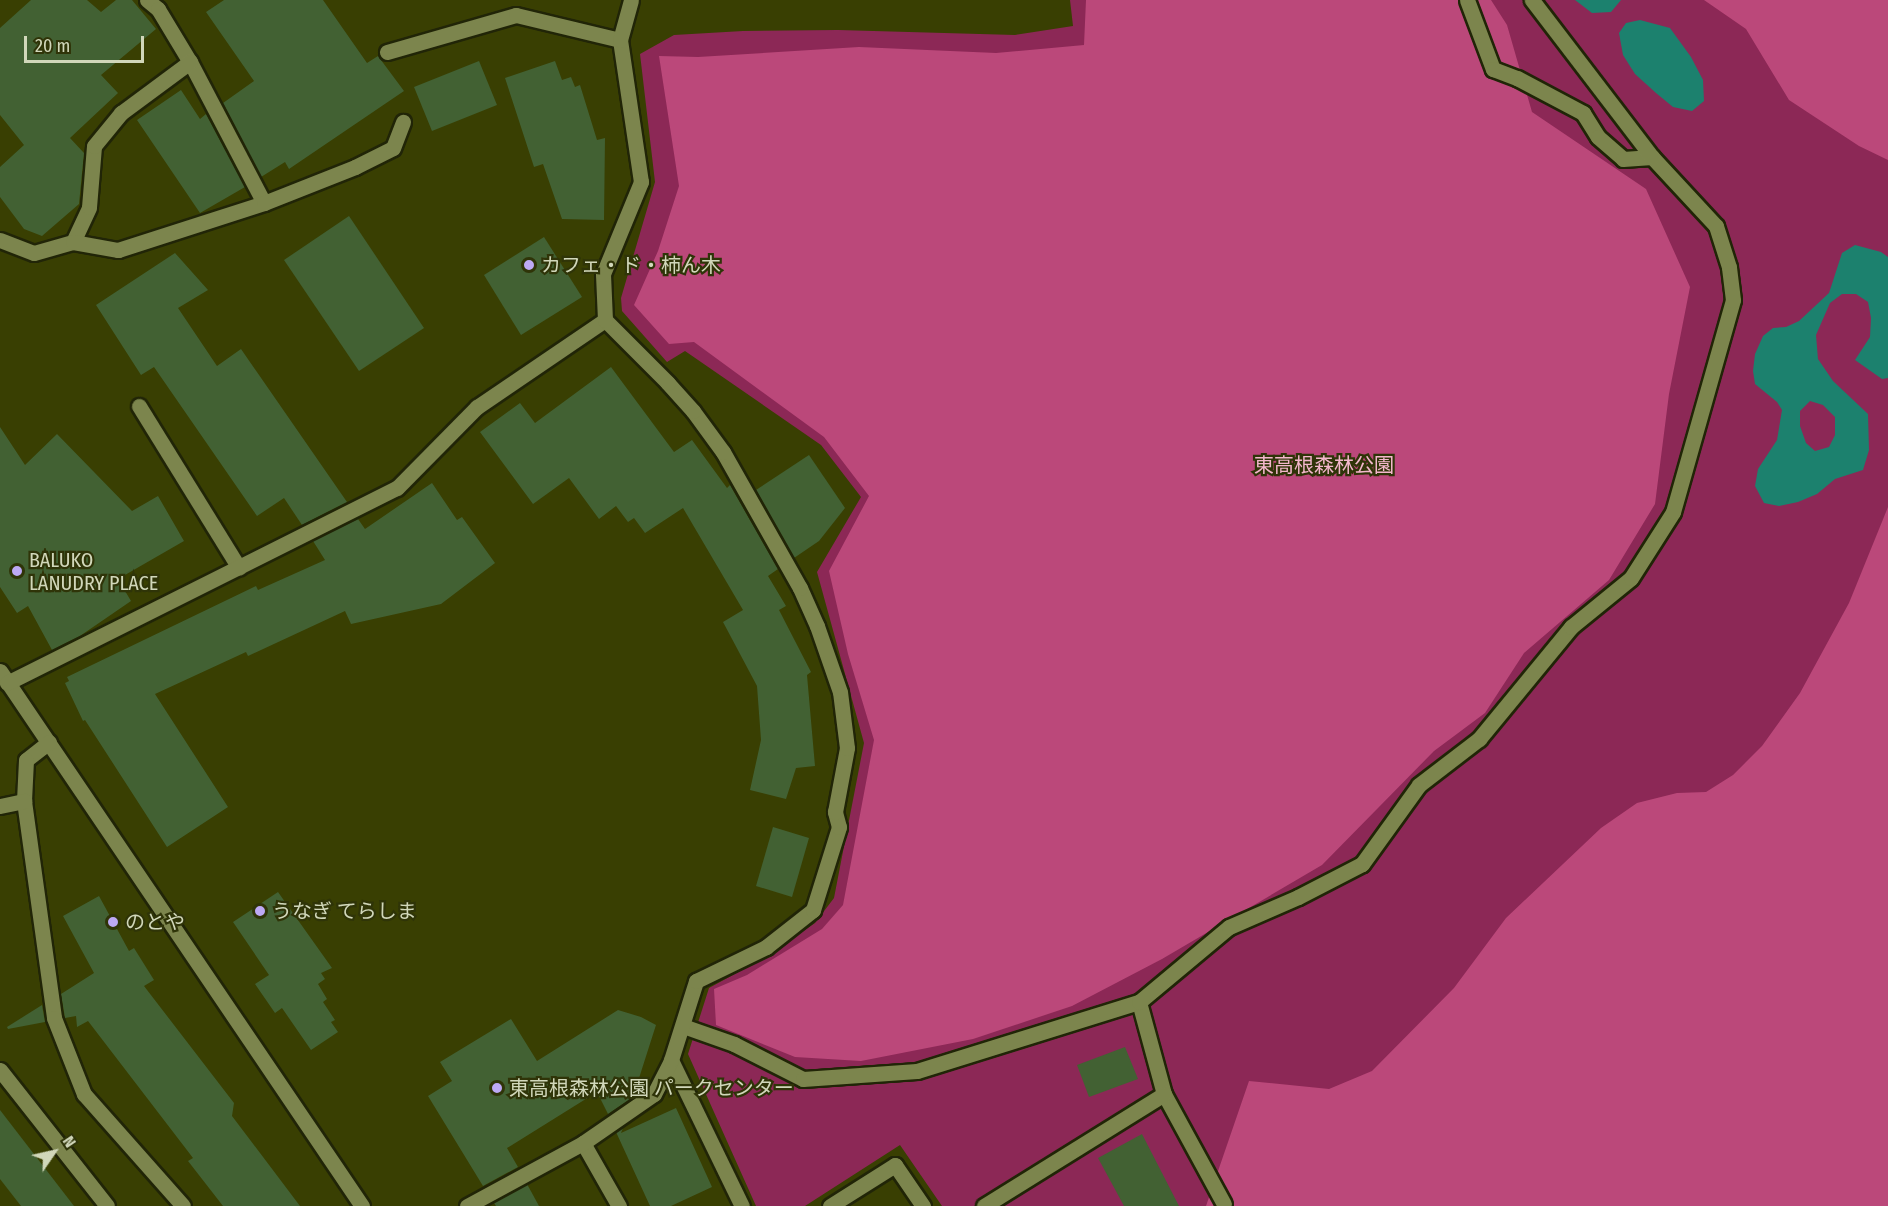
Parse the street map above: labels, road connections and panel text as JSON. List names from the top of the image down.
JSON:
{
  "parks": ["東高根森林公園"],
  "places": [
    "カフェ・ド・柿ん木",
    "BALUKO LANUDRY PLACE",
    "うなぎ てらしま",
    "のとや",
    "東高根森林公園 パークセンター"
  ],
  "scale_bar": "20 m",
  "north": "top right"
}
